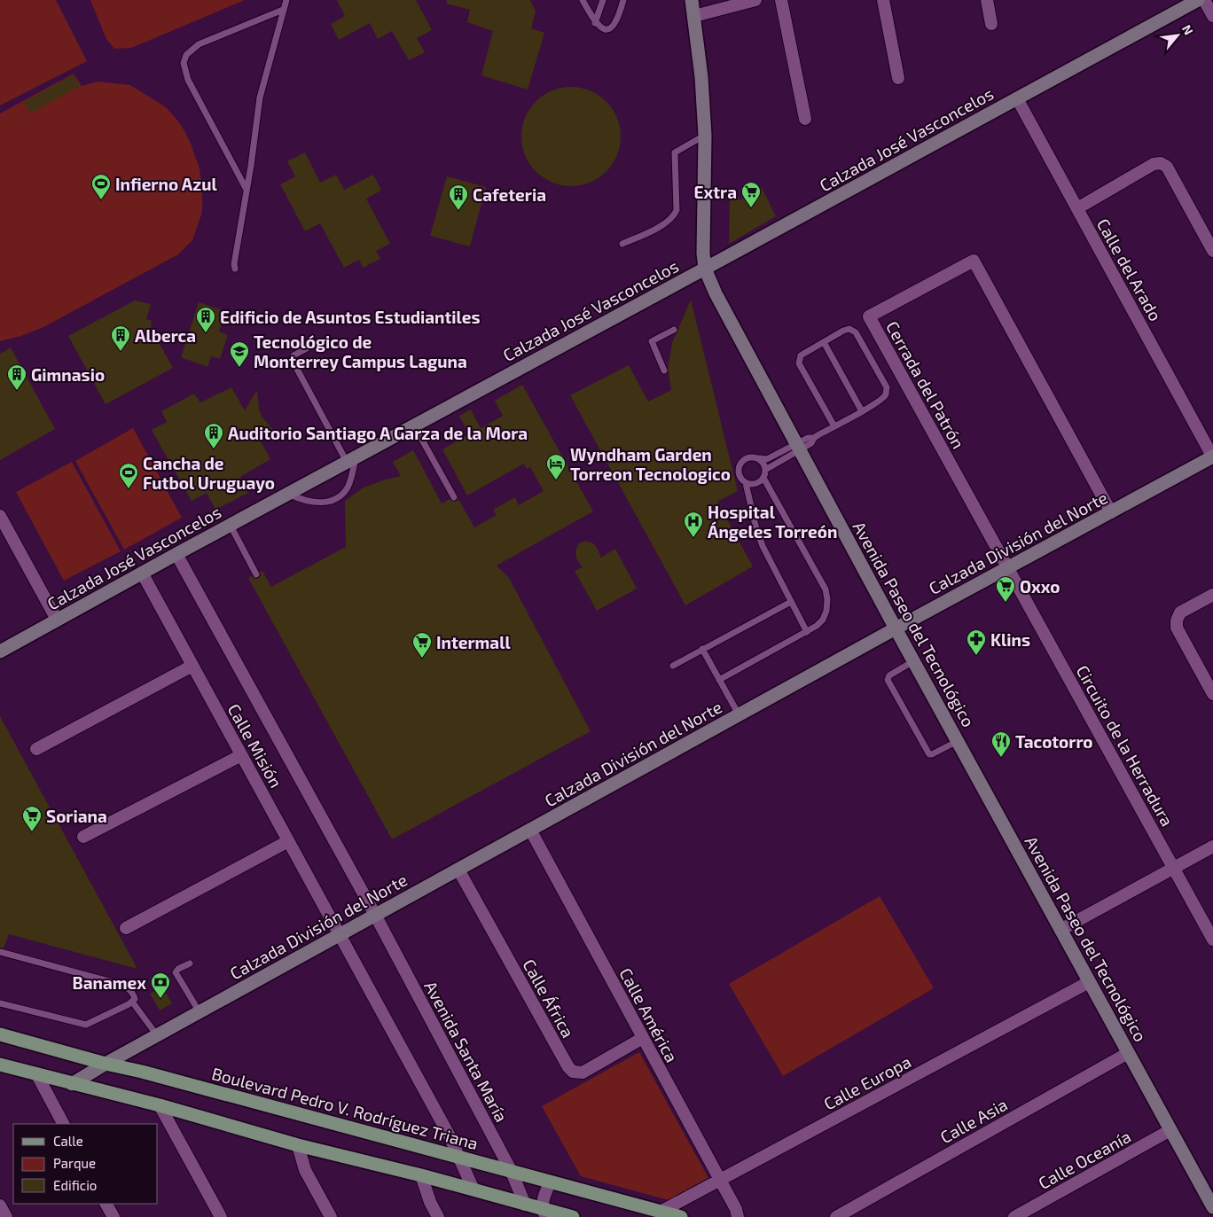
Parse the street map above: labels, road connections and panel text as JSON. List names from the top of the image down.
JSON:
{
  "streets": {
    "main road": [
      "Calzada José Vasconcelos",
      "Calzada División del Norte",
      "Avenida Paseo del Tecnológico",
      "Boulevard Pedro V. Rodríguez Triana"
    ],
    "street": [
      "Calle del Arado",
      "Cerrada del Patrón",
      "Calle Misión",
      "Circuito de la Herradura",
      "Calle África",
      "Calle América",
      "Avenida Santa María",
      "Calle Europa",
      "Calle Asia",
      "Calle Oceanía"
    ]
  },
  "crossings": [
    ["Calzada José Vasconcelos", "Calle del Arado"],
    ["Calzada José Vasconcelos", "Avenida Paseo del Tecnológico"],
    ["Calzada José Vasconcelos", "Calle Misión"],
    ["Calle del Arado", "Calzada División del Norte"],
    ["Cerrada del Patrón", "Calzada División del Norte"],
    ["Cerrada del Patrón", "Circuito de la Herradura"],
    ["Calzada División del Norte", "Avenida Paseo del Tecnológico"],
    ["Calzada División del Norte", "Calle Misión"],
    ["Calzada División del Norte", "Circuito de la Herradura"],
    ["Calzada División del Norte", "Calle África"],
    ["Calzada División del Norte", "Calle América"],
    ["Calzada División del Norte", "Avenida Santa María"],
    ["Calzada División del Norte", "Boulevard Pedro V. Rodríguez Triana"],
    ["Avenida Paseo del Tecnológico", "Calle Europa"],
    ["Avenida Paseo del Tecnológico", "Calle Asia"],
    ["Avenida Paseo del Tecnológico", "Calle Oceanía"],
    ["Calle Misión", "Avenida Santa María"],
    ["Calle África", "Calle América"],
    ["Calle América", "Calle Europa"],
    ["Avenida Santa María", "Boulevard Pedro V. Rodríguez Triana"],
    ["Calle Europa", "Boulevard Pedro V. Rodríguez Triana"]
  ],
  "places": {
    "sports": ["Infierno Azul", "Cancha de Futbol Uruguayo"],
    "supermarket": [
      "Extra",
      "Oxxo",
      "Intermall",
      "Soriana"
    ],
    "building": [
      "Cafeteria",
      "Edificio de Asuntos Estudiantiles",
      "Alberca",
      "Gimnasio",
      "Auditorio Santiago A Garza de la Mora"
    ],
    "school or university": ["Tecnológico de Monterrey Campus Laguna"],
    "hotel": ["Wyndham Garden Torreon Tecnologico"],
    "hospital": ["Hospital Ángeles Torreón"],
    "pharmacy": ["Klins"],
    "restaurant": ["Tacotorro"],
    "bank": ["Banamex"]
  },
  "legend": ["Calle", "Parque", "Edificio"],
  "north": "top right"
}
